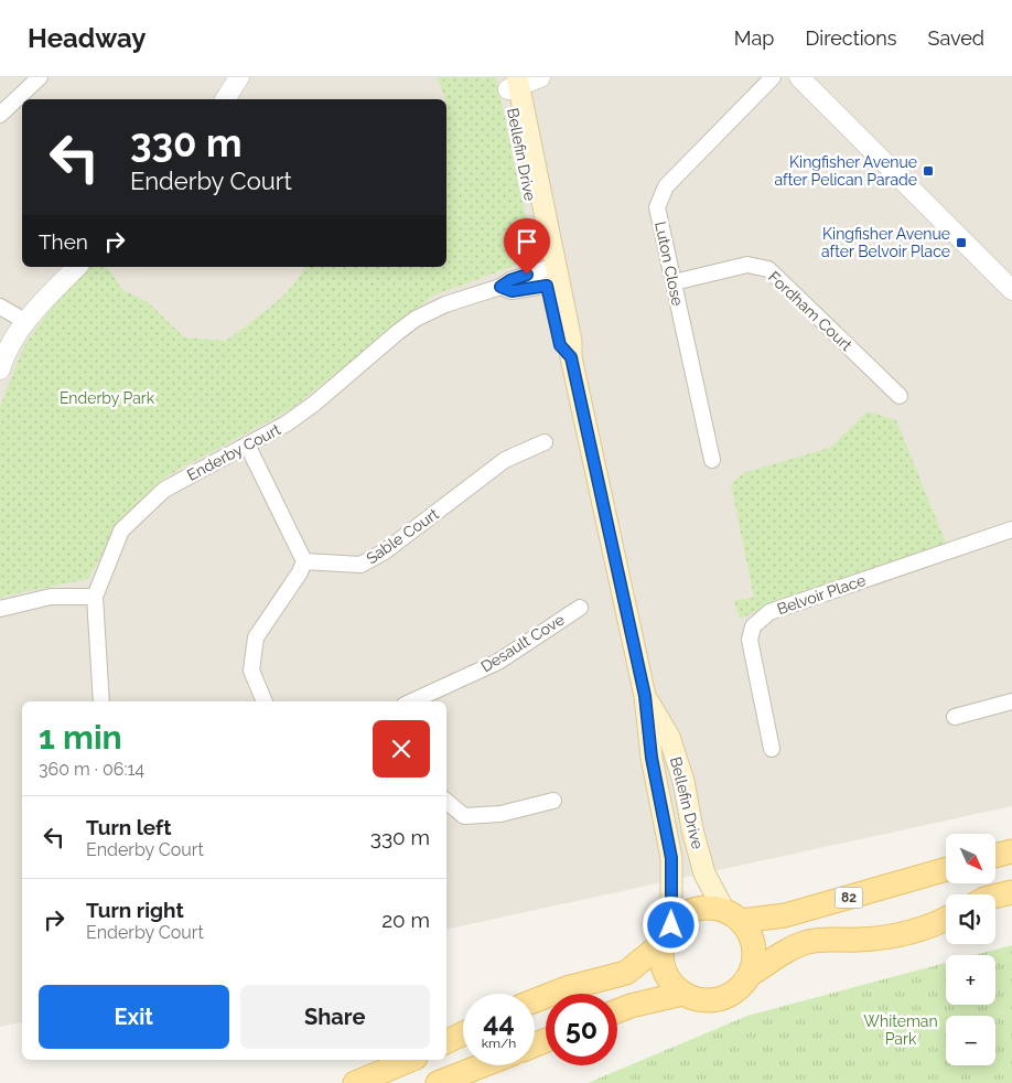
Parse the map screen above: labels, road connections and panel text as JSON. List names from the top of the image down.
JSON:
{
  "streets": {
    "main road": ["Bellefin Drive", "82"],
    "street": [
      "Luton Close",
      "Fordham Court",
      "Enderby Court",
      "Sable Court",
      "Belvoir Place",
      "Desault Cove"
    ]
  },
  "crossings": [
    ["Bellefin Drive", "Enderby Court"],
    ["Bellefin Drive", "82"],
    ["Luton Close", "Fordham Court"]
  ],
  "parks": ["Enderby Park", "Whiteman Park"],
  "places": {
    "transit": ["Kingfisher Avenue after Pelican Parade", "Kingfisher Avenue after Belvoir Place"]
  },
  "north": "bottom right",
  "page": {
    "header": "Headway",
    "nav": ["Map", "Directions", "Saved"],
    "turn": ["330 m", "Enderby Court"],
    "then": "Then",
    "heading": ["1 min", "360 m · 06:14"],
    "list": [
      {
        "name": "Turn left",
        "note": "Enderby Court",
        "value": "330 m"
      },
      {
        "name": "Turn right",
        "note": "Enderby Court",
        "value": "20 m"
      }
    ],
    "map_buttons": ["+", "−"],
    "buttons": ["Exit", "Share"],
    "speed": "44 km/h",
    "limit": "50"
  }
}
